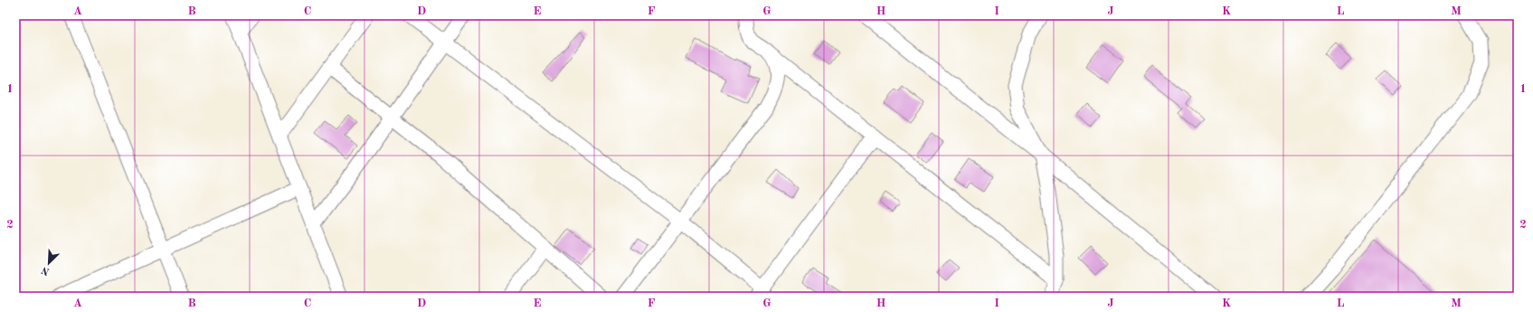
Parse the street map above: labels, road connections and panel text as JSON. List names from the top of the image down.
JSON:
{
  "north": "bottom left",
  "grid": {
    "columns": [
      "A",
      "B",
      "C",
      "D",
      "E",
      "F",
      "G",
      "H",
      "I",
      "J",
      "K",
      "L",
      "M"
    ],
    "rows": ["1", "2"]
  }
}
